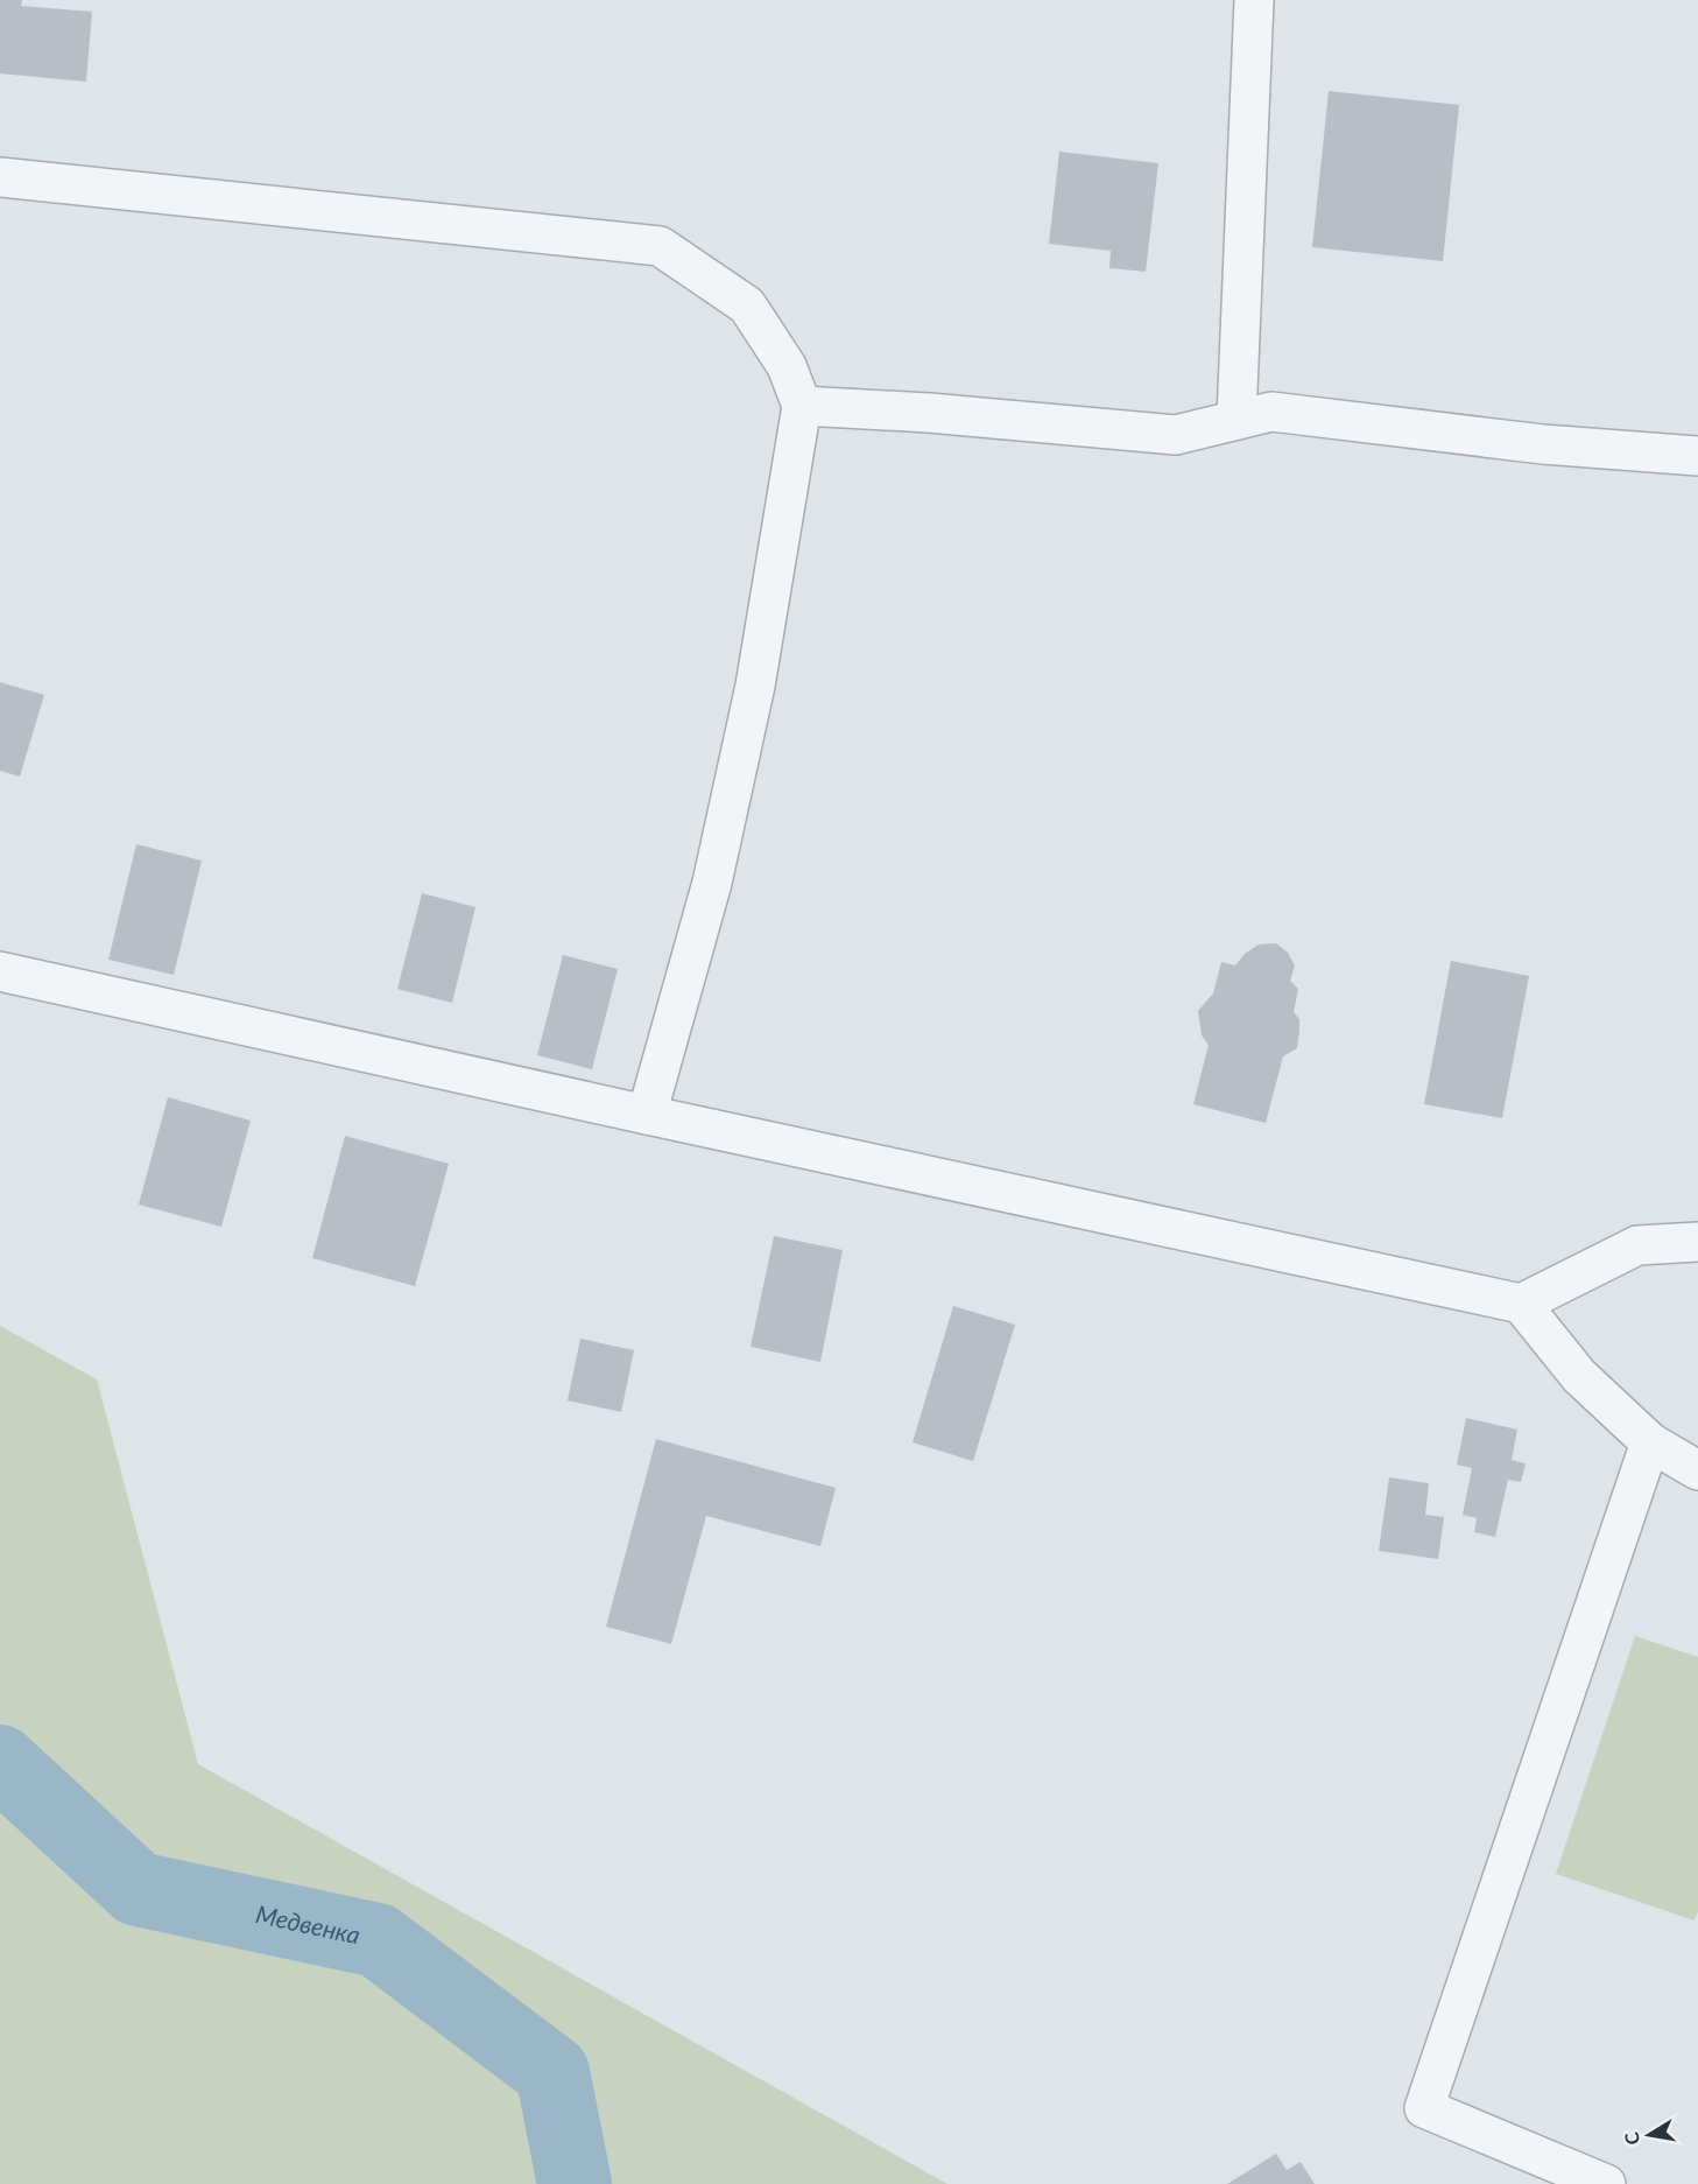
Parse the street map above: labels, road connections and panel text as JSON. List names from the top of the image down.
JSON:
{
  "water": ["Медвенка"],
  "north": "left"
}
